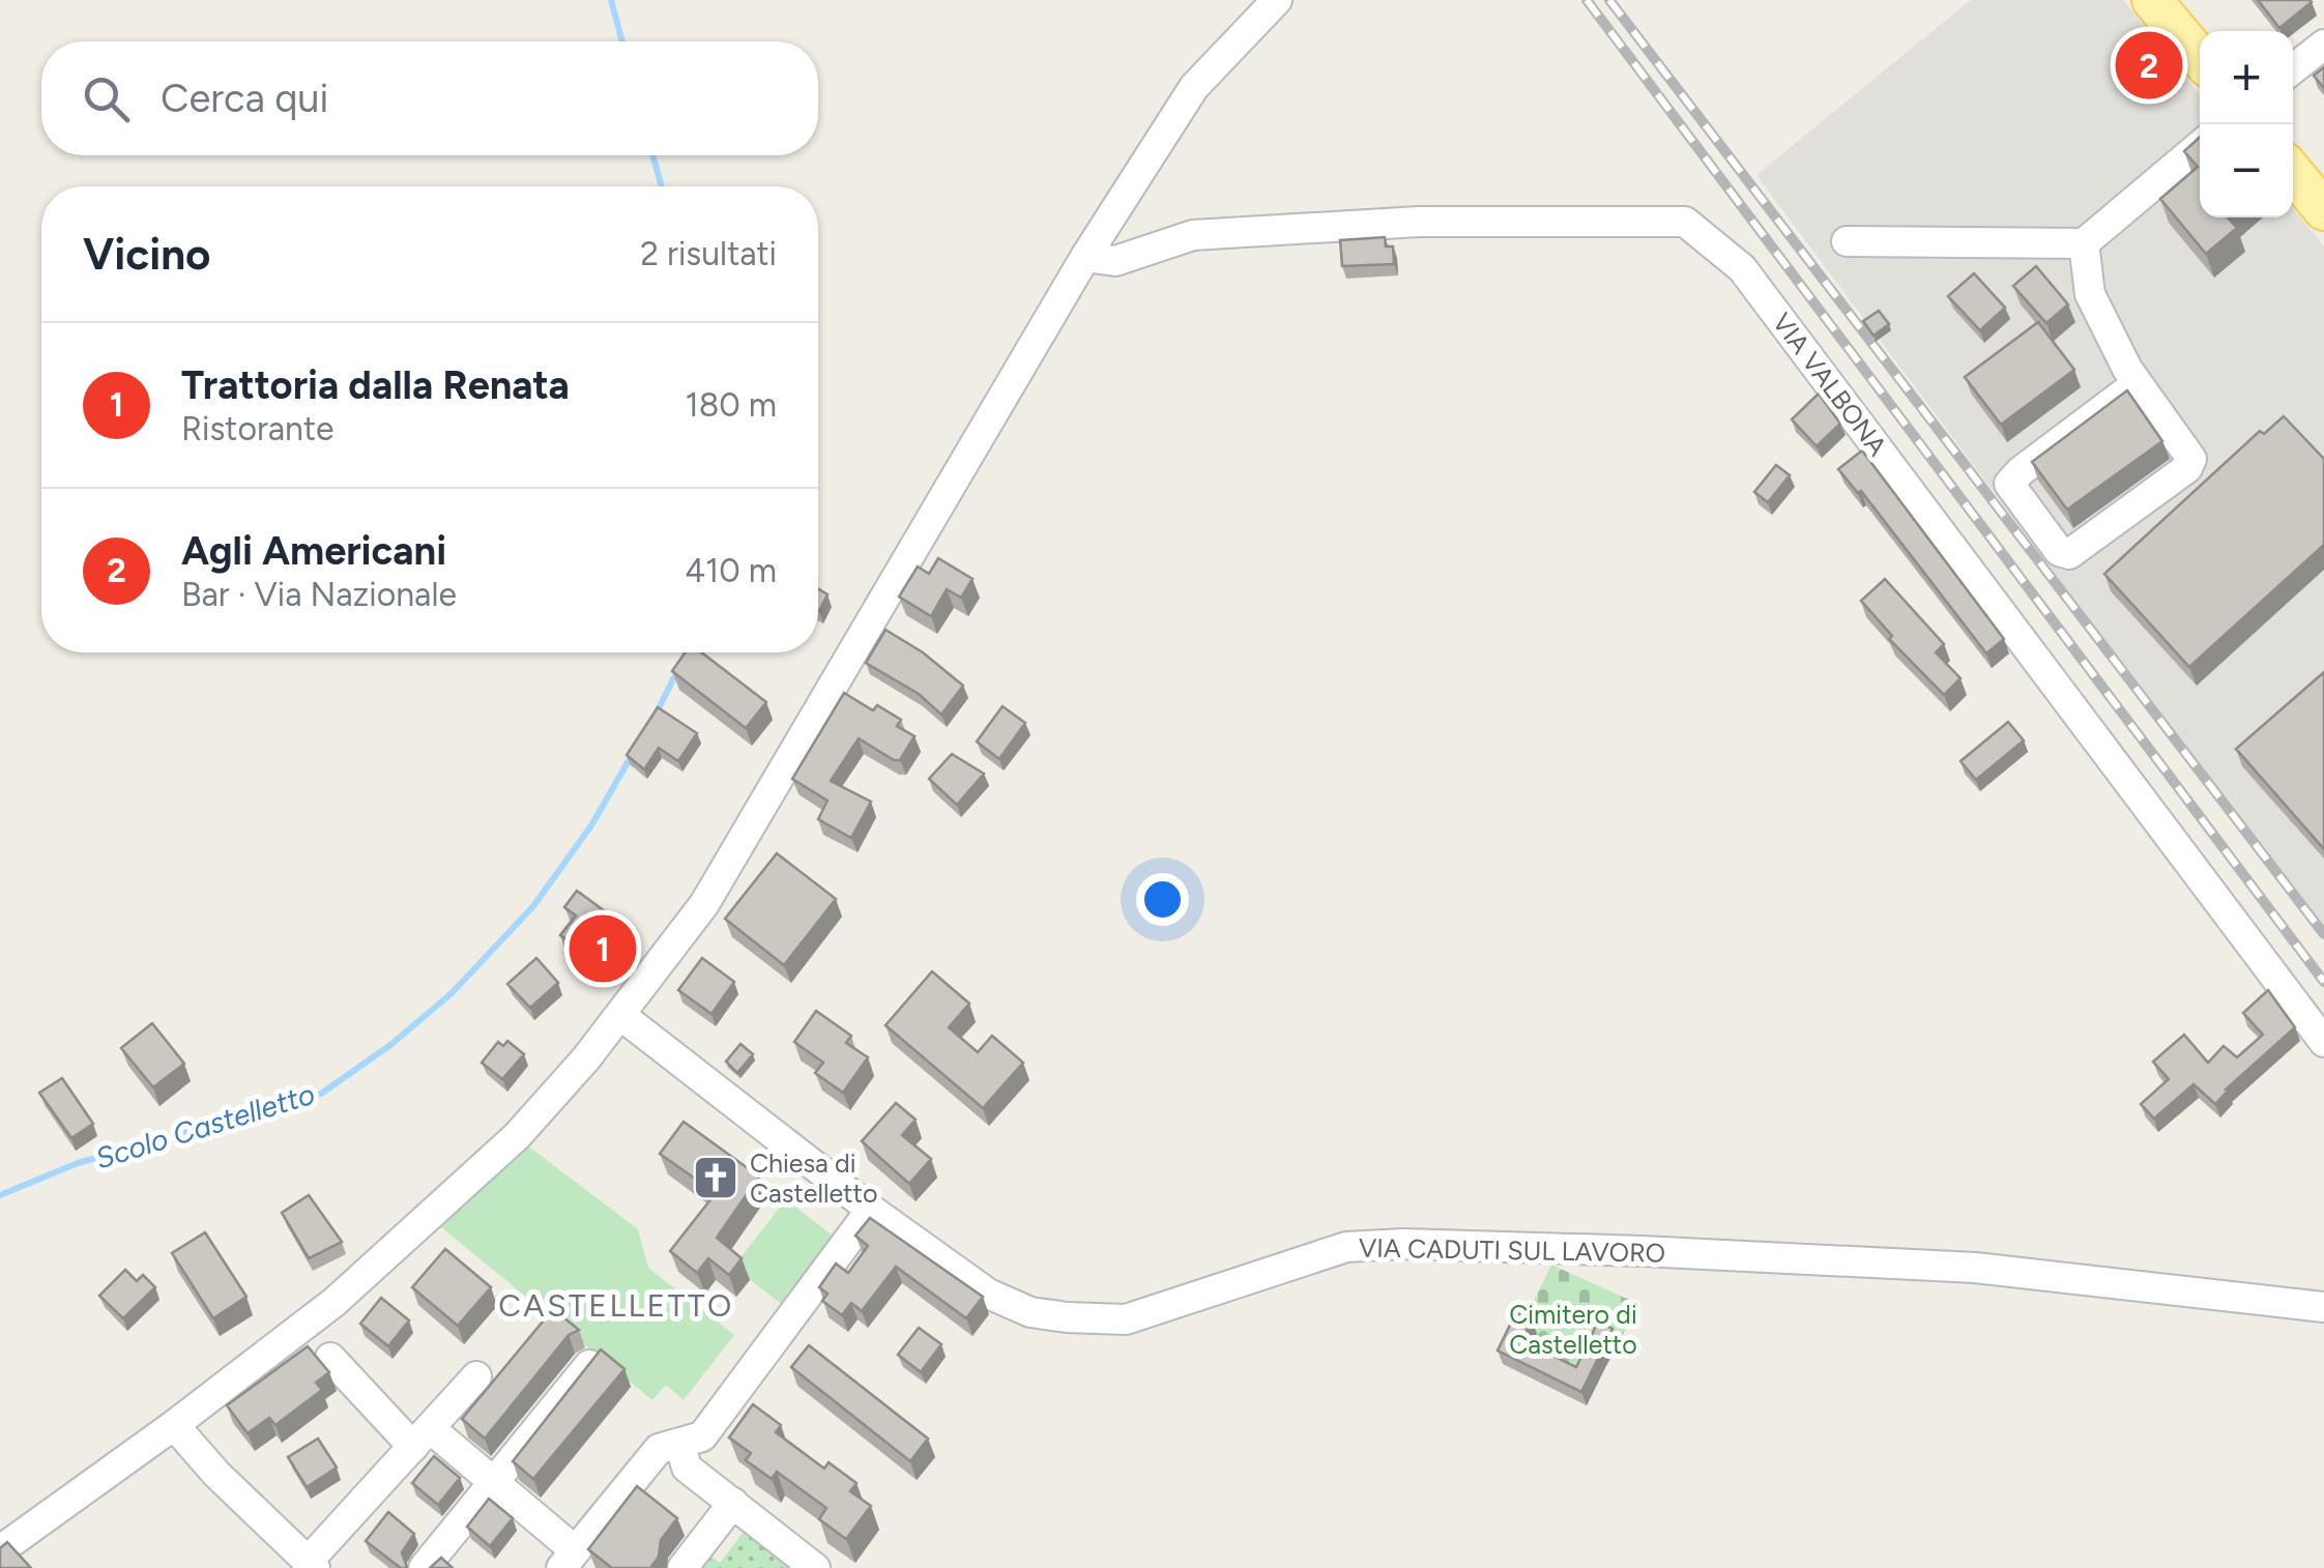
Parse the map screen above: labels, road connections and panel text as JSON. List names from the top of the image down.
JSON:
{
  "streets": {
    "street": ["VIA VALBONA", "VIA CADUTI SUL LAVORO"]
  },
  "districts": ["CASTELLETTO"],
  "water": ["Scolo Castelletto"],
  "parks": ["Cimitero di Castelletto"],
  "places": {
    "church": ["Chiesa di Castelletto"]
  },
  "page": {
    "pins": ["2", "1"],
    "map_buttons": ["+", "−"],
    "search": "Cerca qui",
    "heading": ["Vicino", "2 risultati"],
    "list": [
      {
        "mark": "1",
        "name": "Trattoria dalla Renata",
        "note": "Ristorante",
        "value": "180 m"
      },
      {
        "mark": "2",
        "name": "Agli Americani",
        "note": "Bar · Via Nazionale",
        "value": "410 m"
      }
    ]
  }
}
